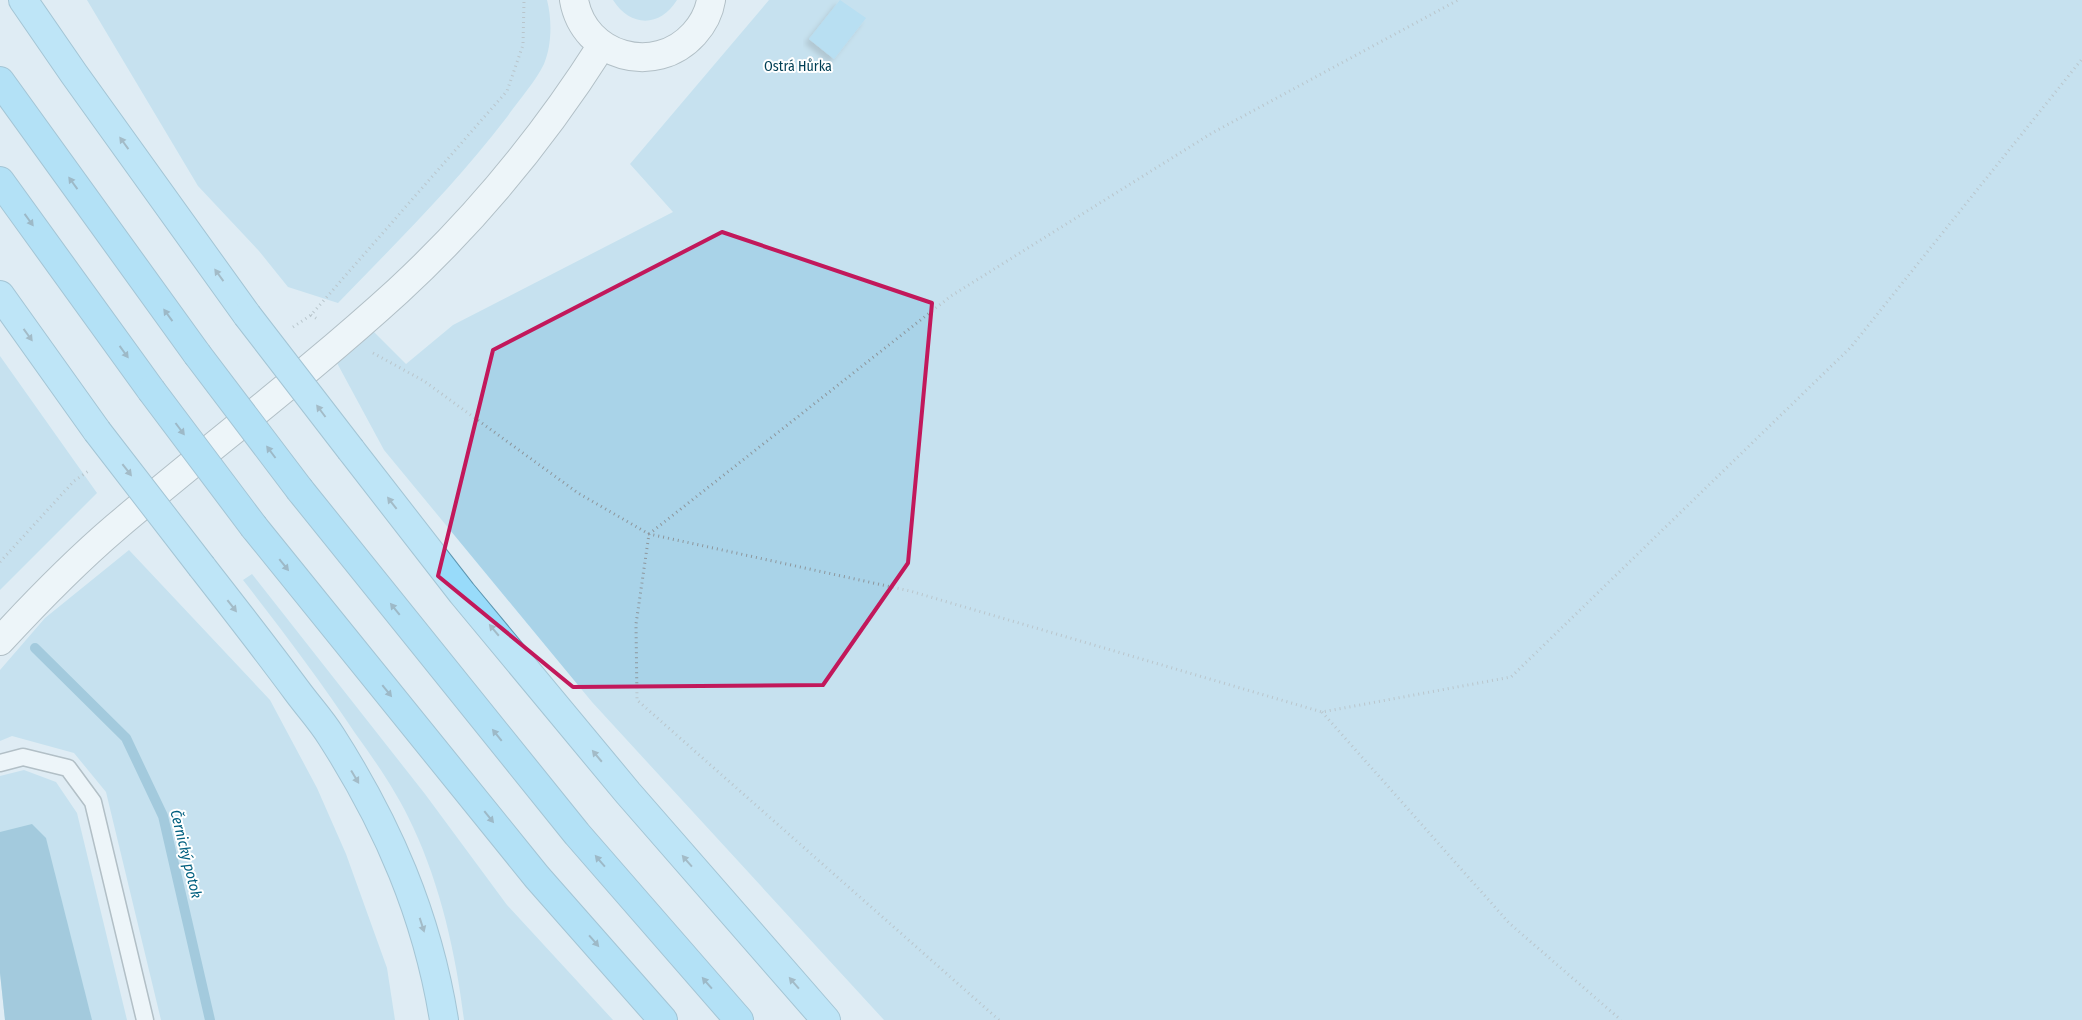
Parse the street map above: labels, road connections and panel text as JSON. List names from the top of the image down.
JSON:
{
  "water": ["Černický potok"],
  "parks": ["Ostrá Hůrka"]
}
